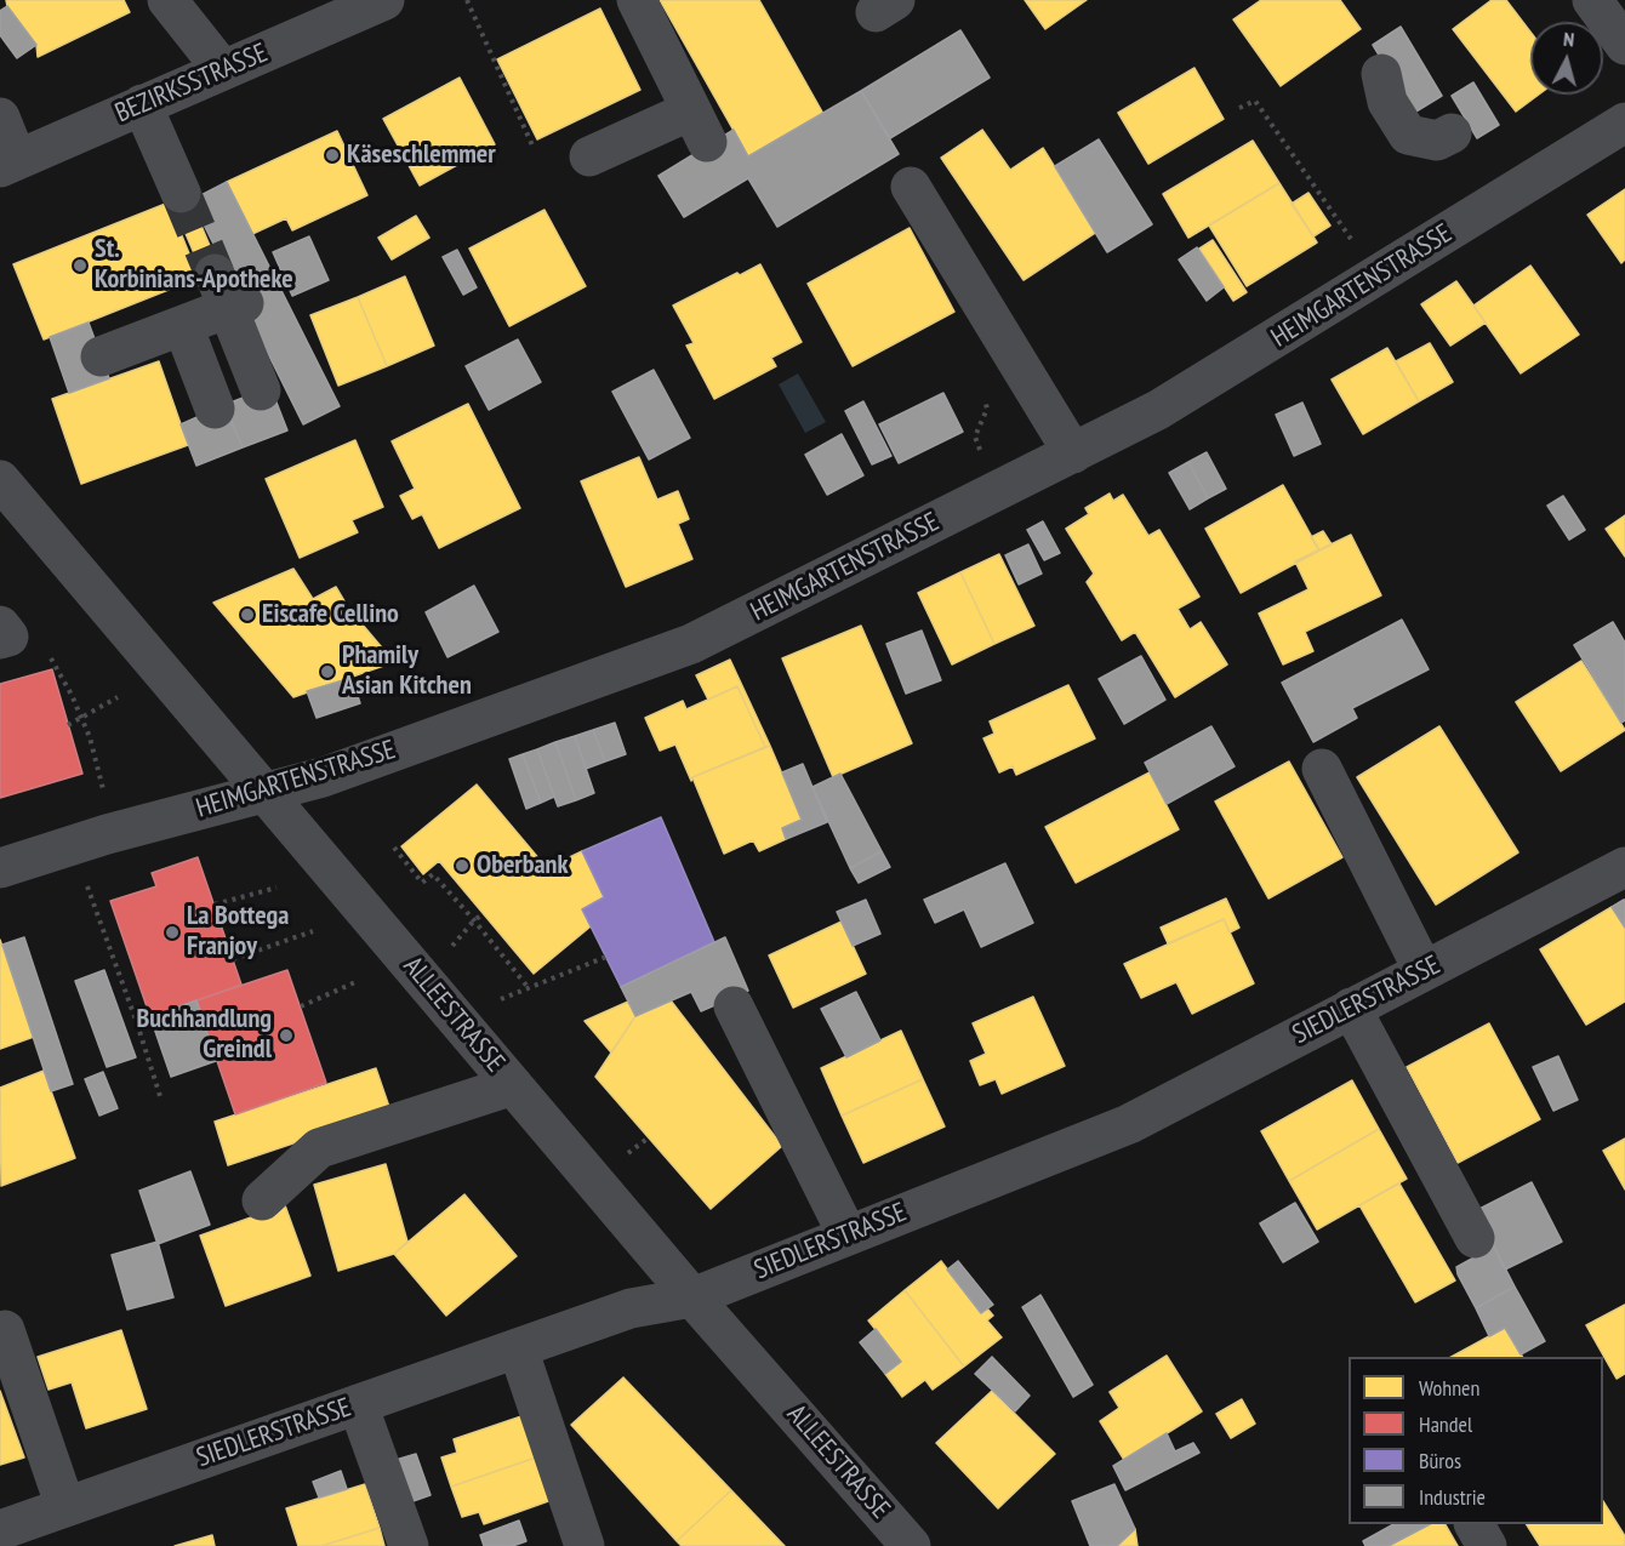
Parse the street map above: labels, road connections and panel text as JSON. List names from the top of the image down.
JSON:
{
  "streets": {
    "street": [
      "BEZIRKSSTRASSE",
      "HEIMGARTENSTRASSE",
      "SIEDLERSTRASSE",
      "ALLEESTRASSE"
    ]
  },
  "crossings": [
    ["HEIMGARTENSTRASSE", "ALLEESTRASSE"],
    ["SIEDLERSTRASSE", "ALLEESTRASSE"]
  ],
  "places": [
    "Käseschlemmer",
    "St. Korbinians-Apotheke",
    "Eiscafe Cellino",
    "Phamily Asian Kitchen",
    "Oberbank",
    "La Bottega Franjoy",
    "Buchhandlung Greindl"
  ],
  "legend": [
    "Wohnen",
    "Handel",
    "Büros",
    "Industrie"
  ],
  "north": "top"
}
